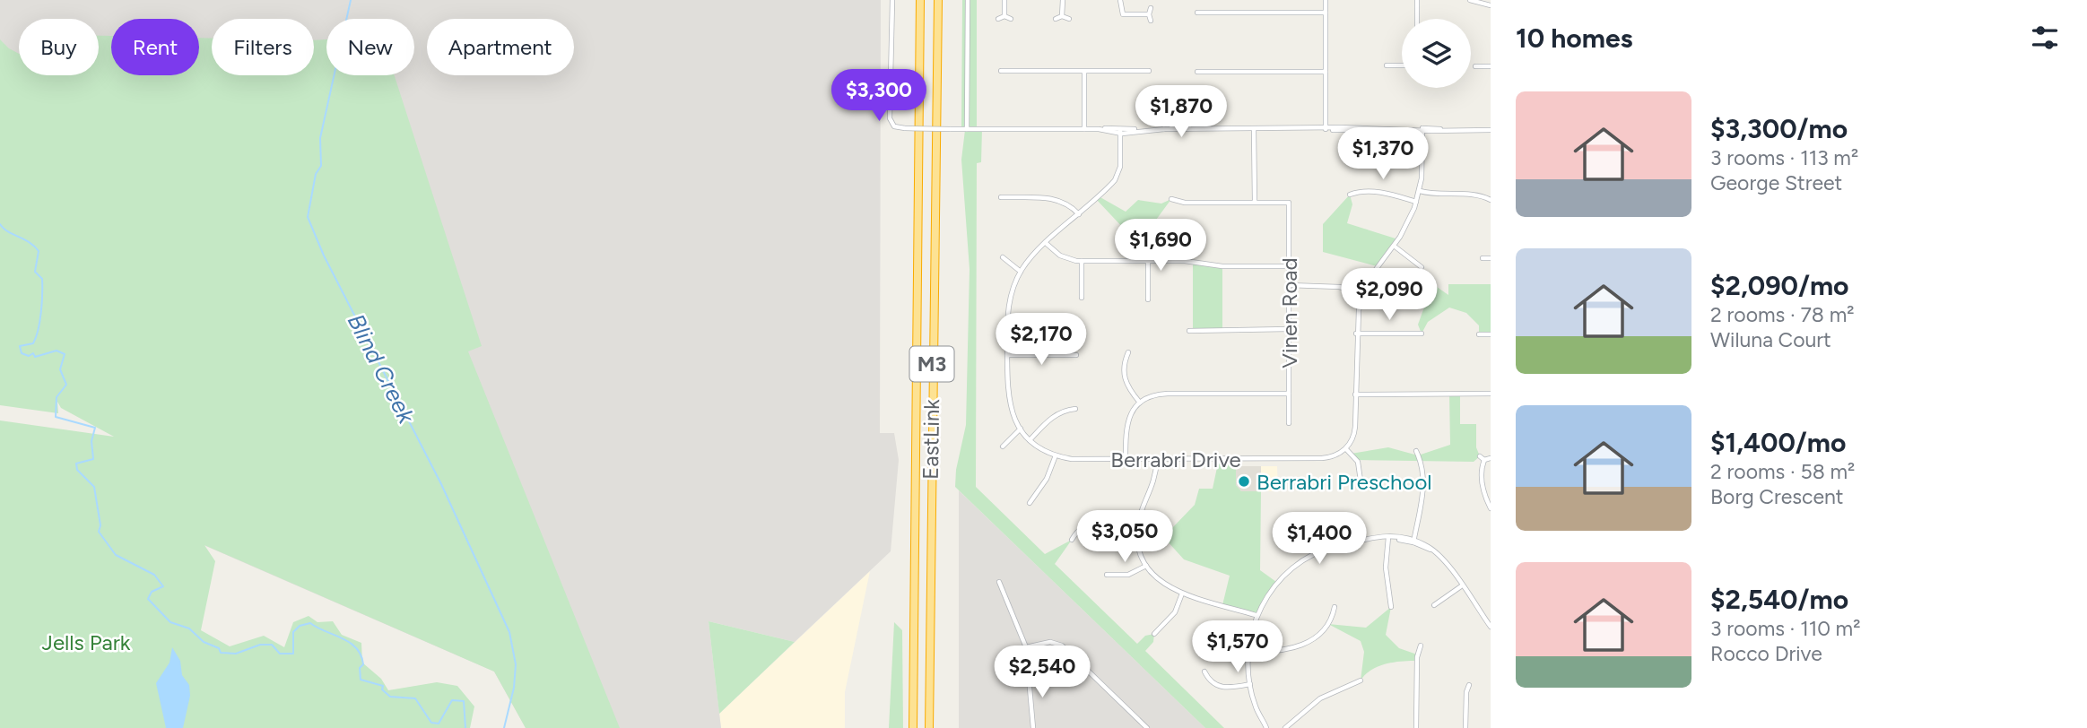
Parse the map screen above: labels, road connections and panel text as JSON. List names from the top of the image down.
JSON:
{
  "streets": {
    "highway": ["M3", "EastLink"],
    "street": ["Vinen Road", "Berrabri Drive"]
  },
  "water": ["Blind Creek"],
  "parks": ["Jells Park"],
  "places": ["Berrabri Preschool"],
  "page": {
    "heading": "10 homes",
    "chip": [
      "Buy",
      "Rent",
      "Filters",
      "New",
      "Apartment"
    ],
    "price": [
      "$3,300",
      "$1,870",
      "$1,370",
      "$1,690",
      "$2,090",
      "$2,170",
      "$3,050",
      "$1,400",
      "$1,570",
      "$2,540"
    ],
    "list": [
      {
        "name": "$3,300/mo",
        "note": "3 rooms · 113 m² · George Street"
      },
      {
        "name": "$2,090/mo",
        "note": "2 rooms · 78 m² · Wiluna Court"
      },
      {
        "name": "$1,400/mo",
        "note": "2 rooms · 58 m² · Borg Crescent"
      },
      {
        "name": "$2,540/mo",
        "note": "3 rooms · 110 m² · Rocco Drive"
      }
    ]
  }
}
